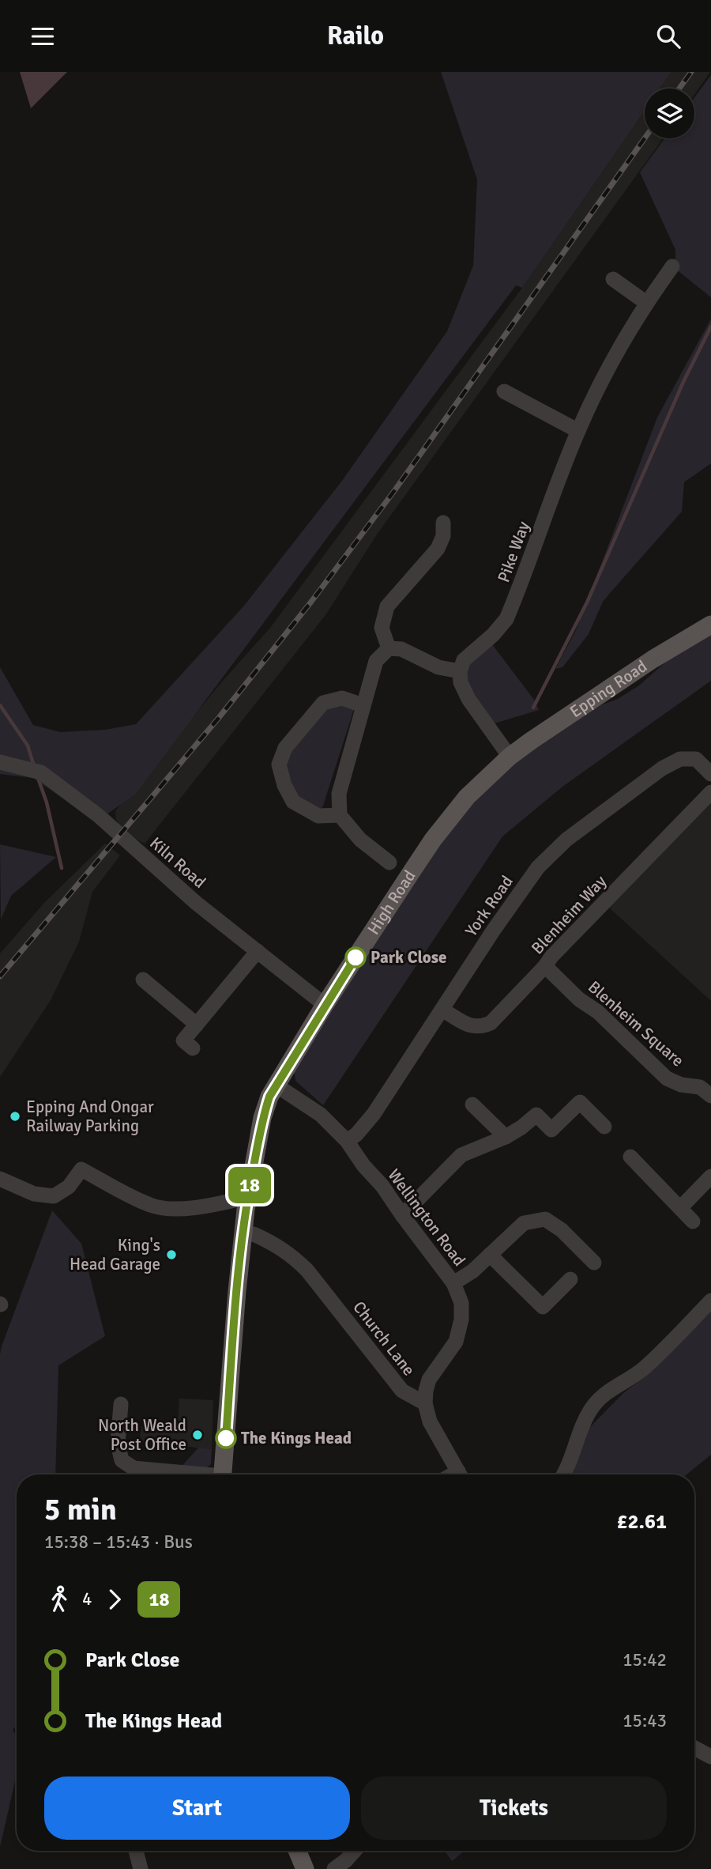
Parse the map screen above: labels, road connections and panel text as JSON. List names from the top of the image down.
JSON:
{
  "streets": {
    "main road": ["Epping Road", "High Road"],
    "street": [
      "Pike Way",
      "Kiln Road",
      "York Road",
      "Blenheim Way",
      "Blenheim Square",
      "Wellington Road",
      "Church Lane"
    ]
  },
  "crossings": [
    ["Epping Road", "High Road"],
    ["Kiln Road", "High Road"],
    ["High Road", "Wellington Road"],
    ["York Road", "Blenheim Way"],
    ["York Road", "Wellington Road"],
    ["Blenheim Way", "Blenheim Square"],
    ["Wellington Road", "Church Lane"]
  ],
  "places": [
    "Park Close",
    "Epping And Ongar Railway Parking",
    "King's Head Garage",
    "North Weald Post Office",
    "The Kings Head"
  ],
  "lines": ["bus line 18"],
  "page": {
    "header": "Railo",
    "on_map": "18",
    "heading": ["5 min", "15:38 – 15:43 · Bus", "£2.61"],
    "legs": ["4", "18"],
    "list": [
      {
        "name": "Park Close",
        "value": "15:42"
      },
      {
        "name": "The Kings Head",
        "value": "15:43"
      }
    ],
    "buttons": ["Start", "Tickets"]
  }
}
